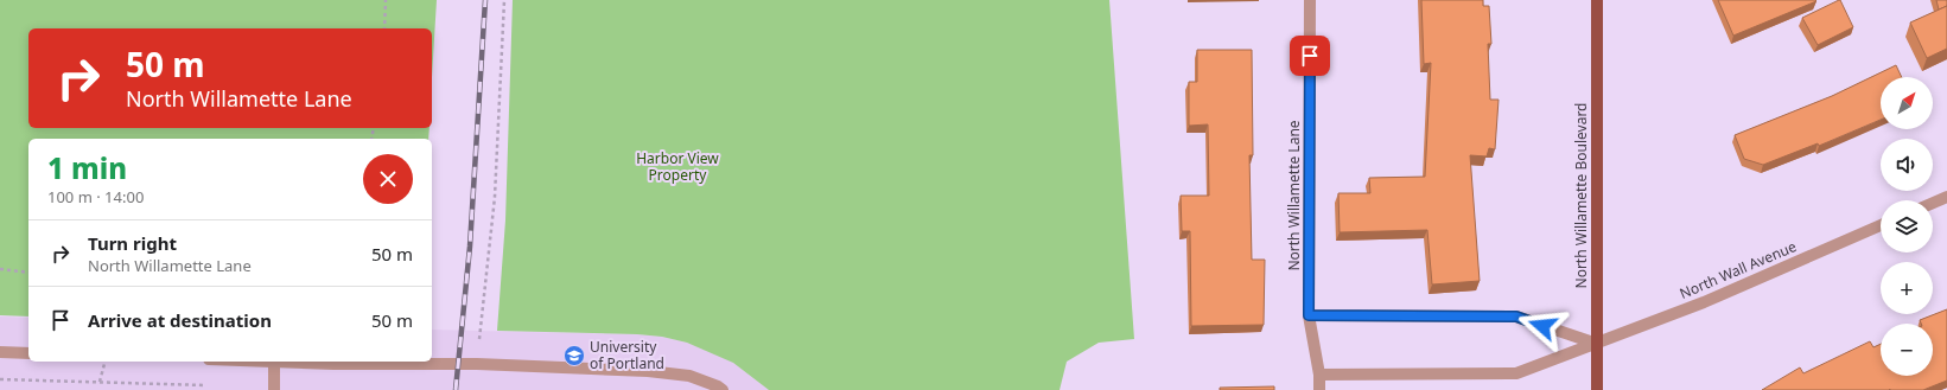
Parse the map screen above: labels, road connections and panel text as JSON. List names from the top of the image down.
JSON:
{
  "streets": {
    "main road": ["North Willamette Boulevard"],
    "street": ["North Willamette Lane", "North Wall Avenue"]
  },
  "crossings": [
    ["North Willamette Lane", "North Wall Avenue"],
    ["North Willamette Boulevard", "North Wall Avenue"]
  ],
  "parks": ["Harbor View Property"],
  "places": {
    "school or university": ["University of Portland"]
  },
  "north": "top right",
  "page": {
    "turn": ["50 m", "North Willamette Lane"],
    "map_buttons": ["+", "−"],
    "heading": ["1 min", "100 m · 14:00"],
    "list": [
      {
        "name": "Turn right",
        "note": "North Willamette Lane",
        "value": "50 m"
      },
      {
        "name": "Arrive at destination",
        "value": "50 m"
      }
    ]
  }
}
